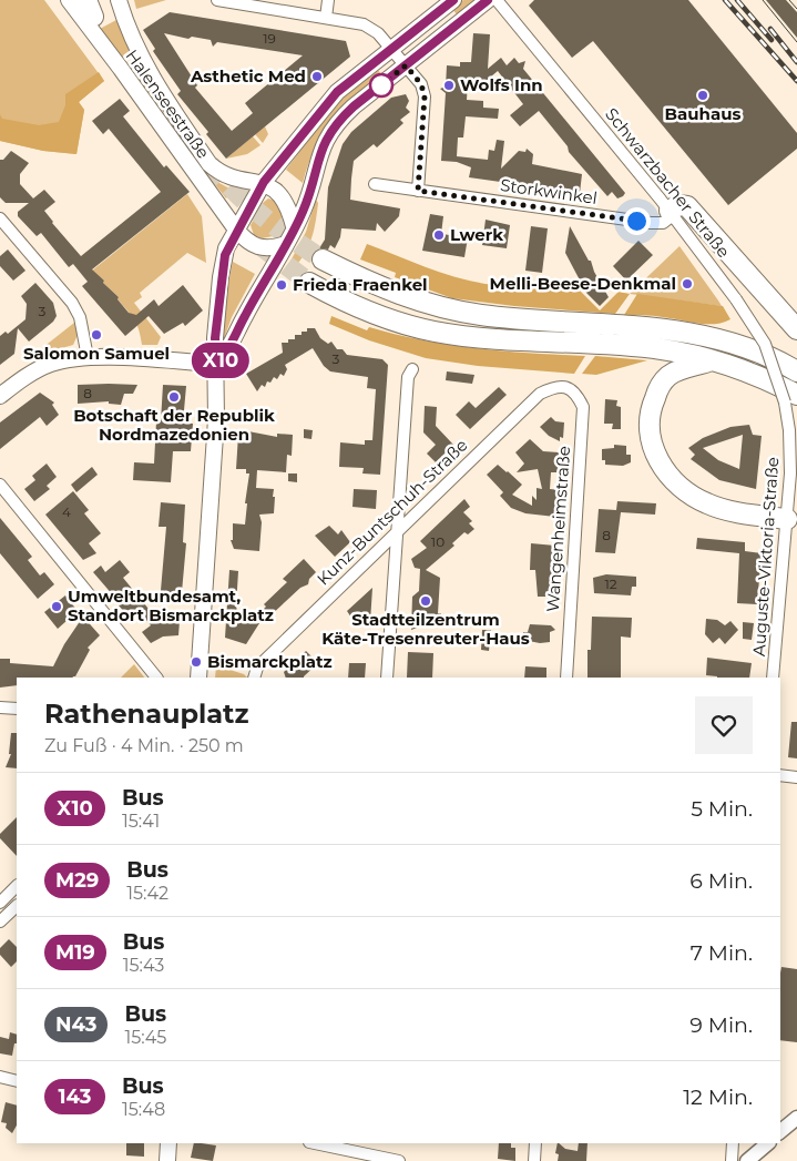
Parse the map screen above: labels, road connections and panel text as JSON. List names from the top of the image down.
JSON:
{
  "streets": {
    "main road": ["Halenseestraße"],
    "street": [
      "Schwarzbacher Straße",
      "Storkwinkel",
      "Kunz-Buntschuh-Straße",
      "Wangenheimstraße",
      "Auguste-Viktoria-Straße"
    ]
  },
  "crossings": [
    ["Schwarzbacher Straße", "Storkwinkel"],
    ["Schwarzbacher Straße", "Auguste-Viktoria-Straße"],
    ["Kunz-Buntschuh-Straße", "Wangenheimstraße"]
  ],
  "places": [
    "Asthetic Med",
    "Wolfs Inn",
    "Bauhaus",
    "Lwerk",
    "Melli-Beese-Denkmal",
    "Frieda Fraenkel",
    "Salomon Samuel",
    "Botschaft der Republik Nordmazedonien",
    "Stadtteilzentrum Käte-Tresenreuter-Haus",
    "Umweltbundesamt, Standort Bismarckplatz",
    "Bismarckplatz"
  ],
  "lines": ["bus line X10"],
  "house_numbers": [
    "19",
    "3",
    "3",
    "8",
    "4",
    "8",
    "10",
    "12"
  ],
  "page": {
    "on_map": "X10",
    "heading": ["Rathenauplatz", "Zu Fuß · 4 Min. · 250 m"],
    "list": [
      {
        "mark": "X10",
        "name": "Bus",
        "note": "15:41",
        "value": "5 Min."
      },
      {
        "mark": "M29",
        "name": "Bus",
        "note": "15:42",
        "value": "6 Min."
      },
      {
        "mark": "M19",
        "name": "Bus",
        "note": "15:43",
        "value": "7 Min."
      },
      {
        "mark": "N43",
        "name": "Bus",
        "note": "15:45",
        "value": "9 Min."
      },
      {
        "mark": "143",
        "name": "Bus",
        "note": "15:48",
        "value": "12 Min."
      }
    ]
  }
}
